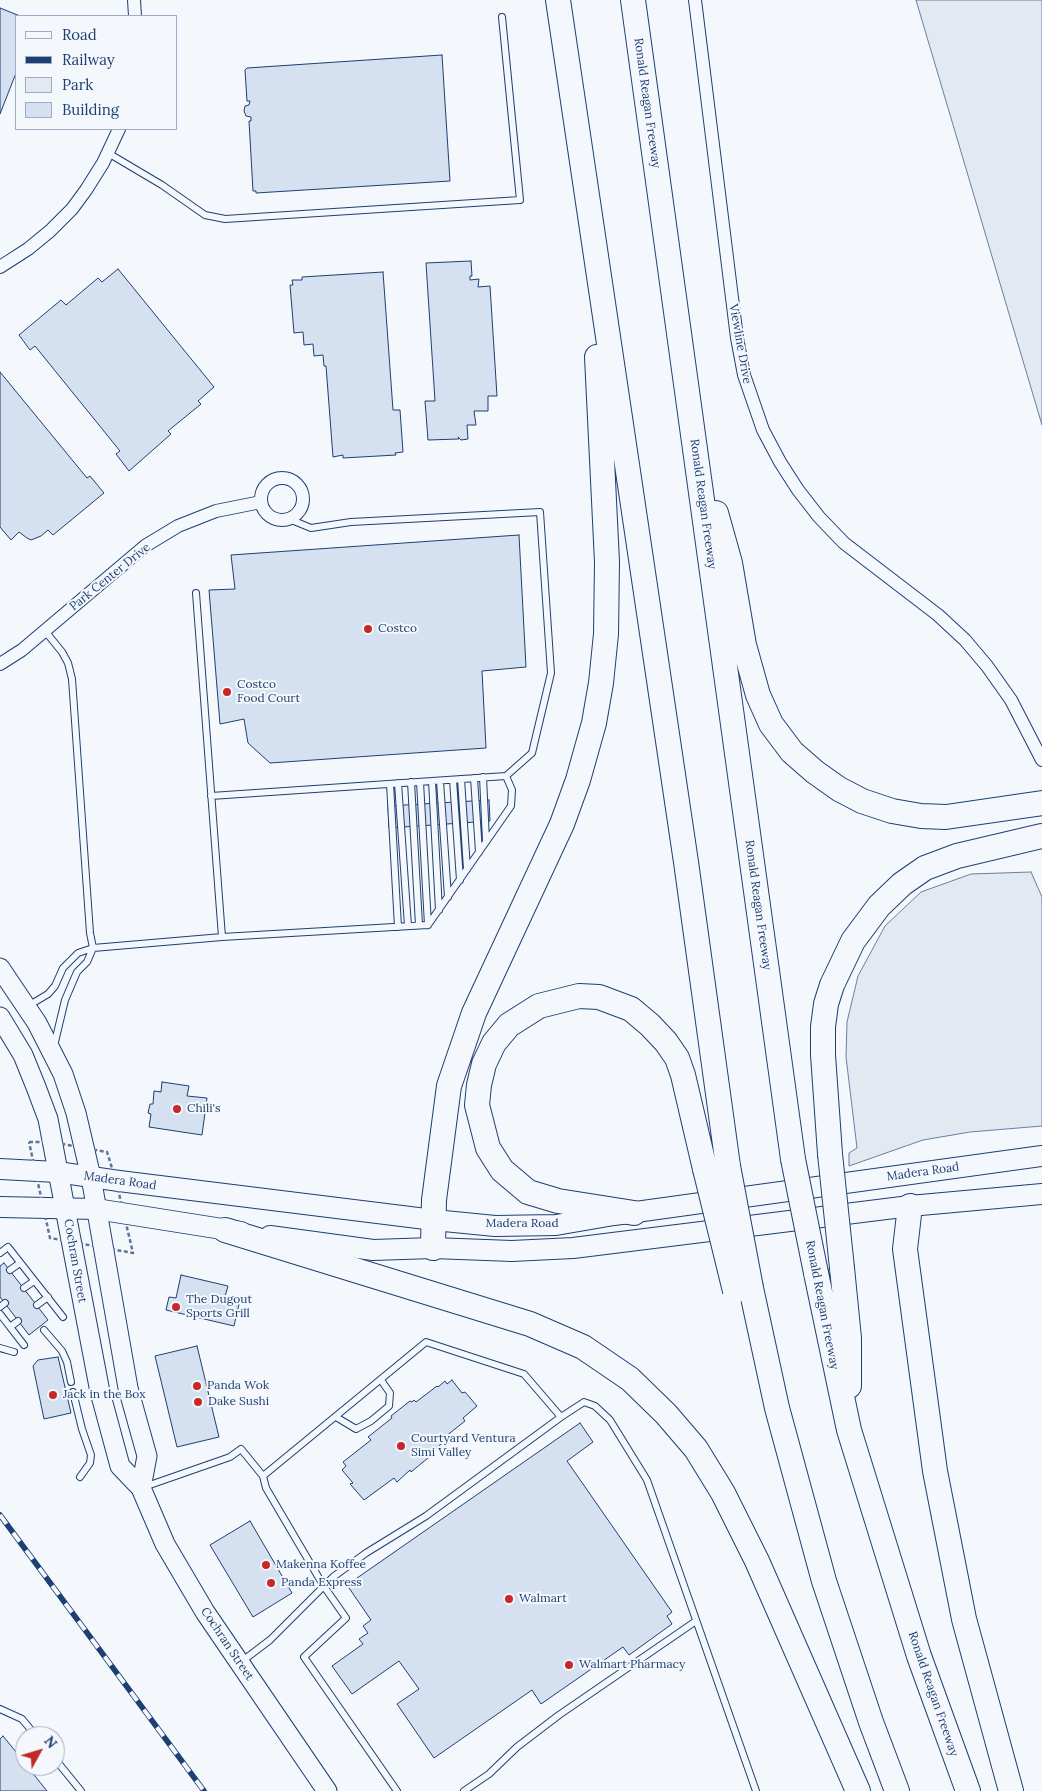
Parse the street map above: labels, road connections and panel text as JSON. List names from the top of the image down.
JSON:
{
  "streets": {
    "highway": ["Ronald Reagan Freeway"],
    "main road": ["Madera Road", "Cochran Street"],
    "street": ["Viewline Drive", "Park Center Drive"]
  },
  "crossings": [
    ["Madera Road", "Cochran Street"]
  ],
  "places": [
    "Costco",
    "Costco Food Court",
    "Chili's",
    "The Dugout Sports Grill",
    "Panda Wok",
    "Jack in the Box",
    "Dake Sushi",
    "Courtyard Ventura Simi Valley",
    "Makenna Koffee",
    "Panda Express",
    "Walmart",
    "Walmart Pharmacy"
  ],
  "legend": [
    "Road",
    "Railway",
    "Park",
    "Building"
  ],
  "north": "top right"
}
